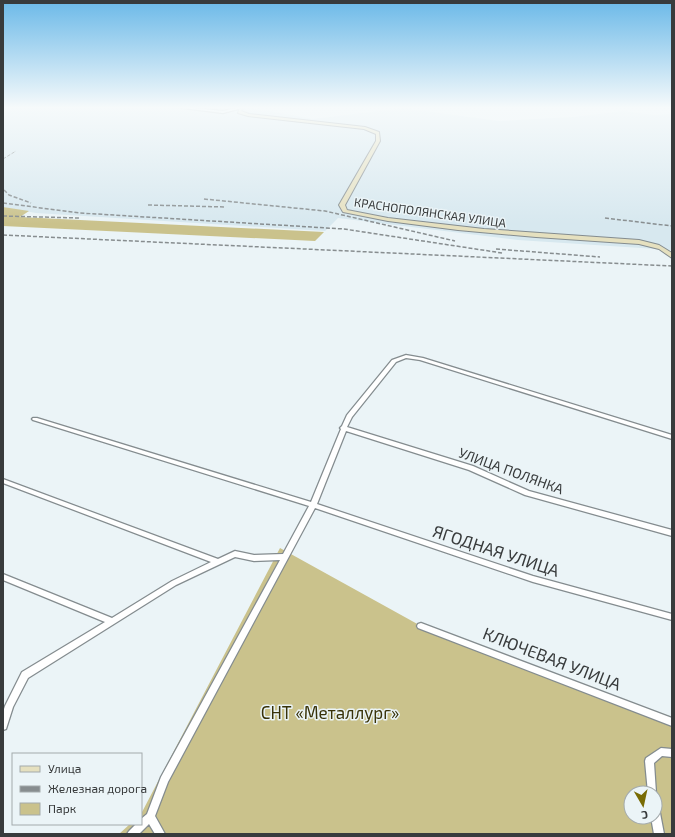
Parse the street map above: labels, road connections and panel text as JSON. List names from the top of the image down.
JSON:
{
  "streets": {
    "street": [
      "КРАСНОПОЛЯНСКАЯ УЛИЦА",
      "УЛИЦА ПОЛЯНКА",
      "ЯГОДНАЯ УЛИЦА",
      "КЛЮЧЕВАЯ УЛИЦА"
    ]
  },
  "parks": ["СНТ «Металлург»"],
  "legend": ["Улица", "Железная дорога", "Парк"],
  "north": "bottom"
}
